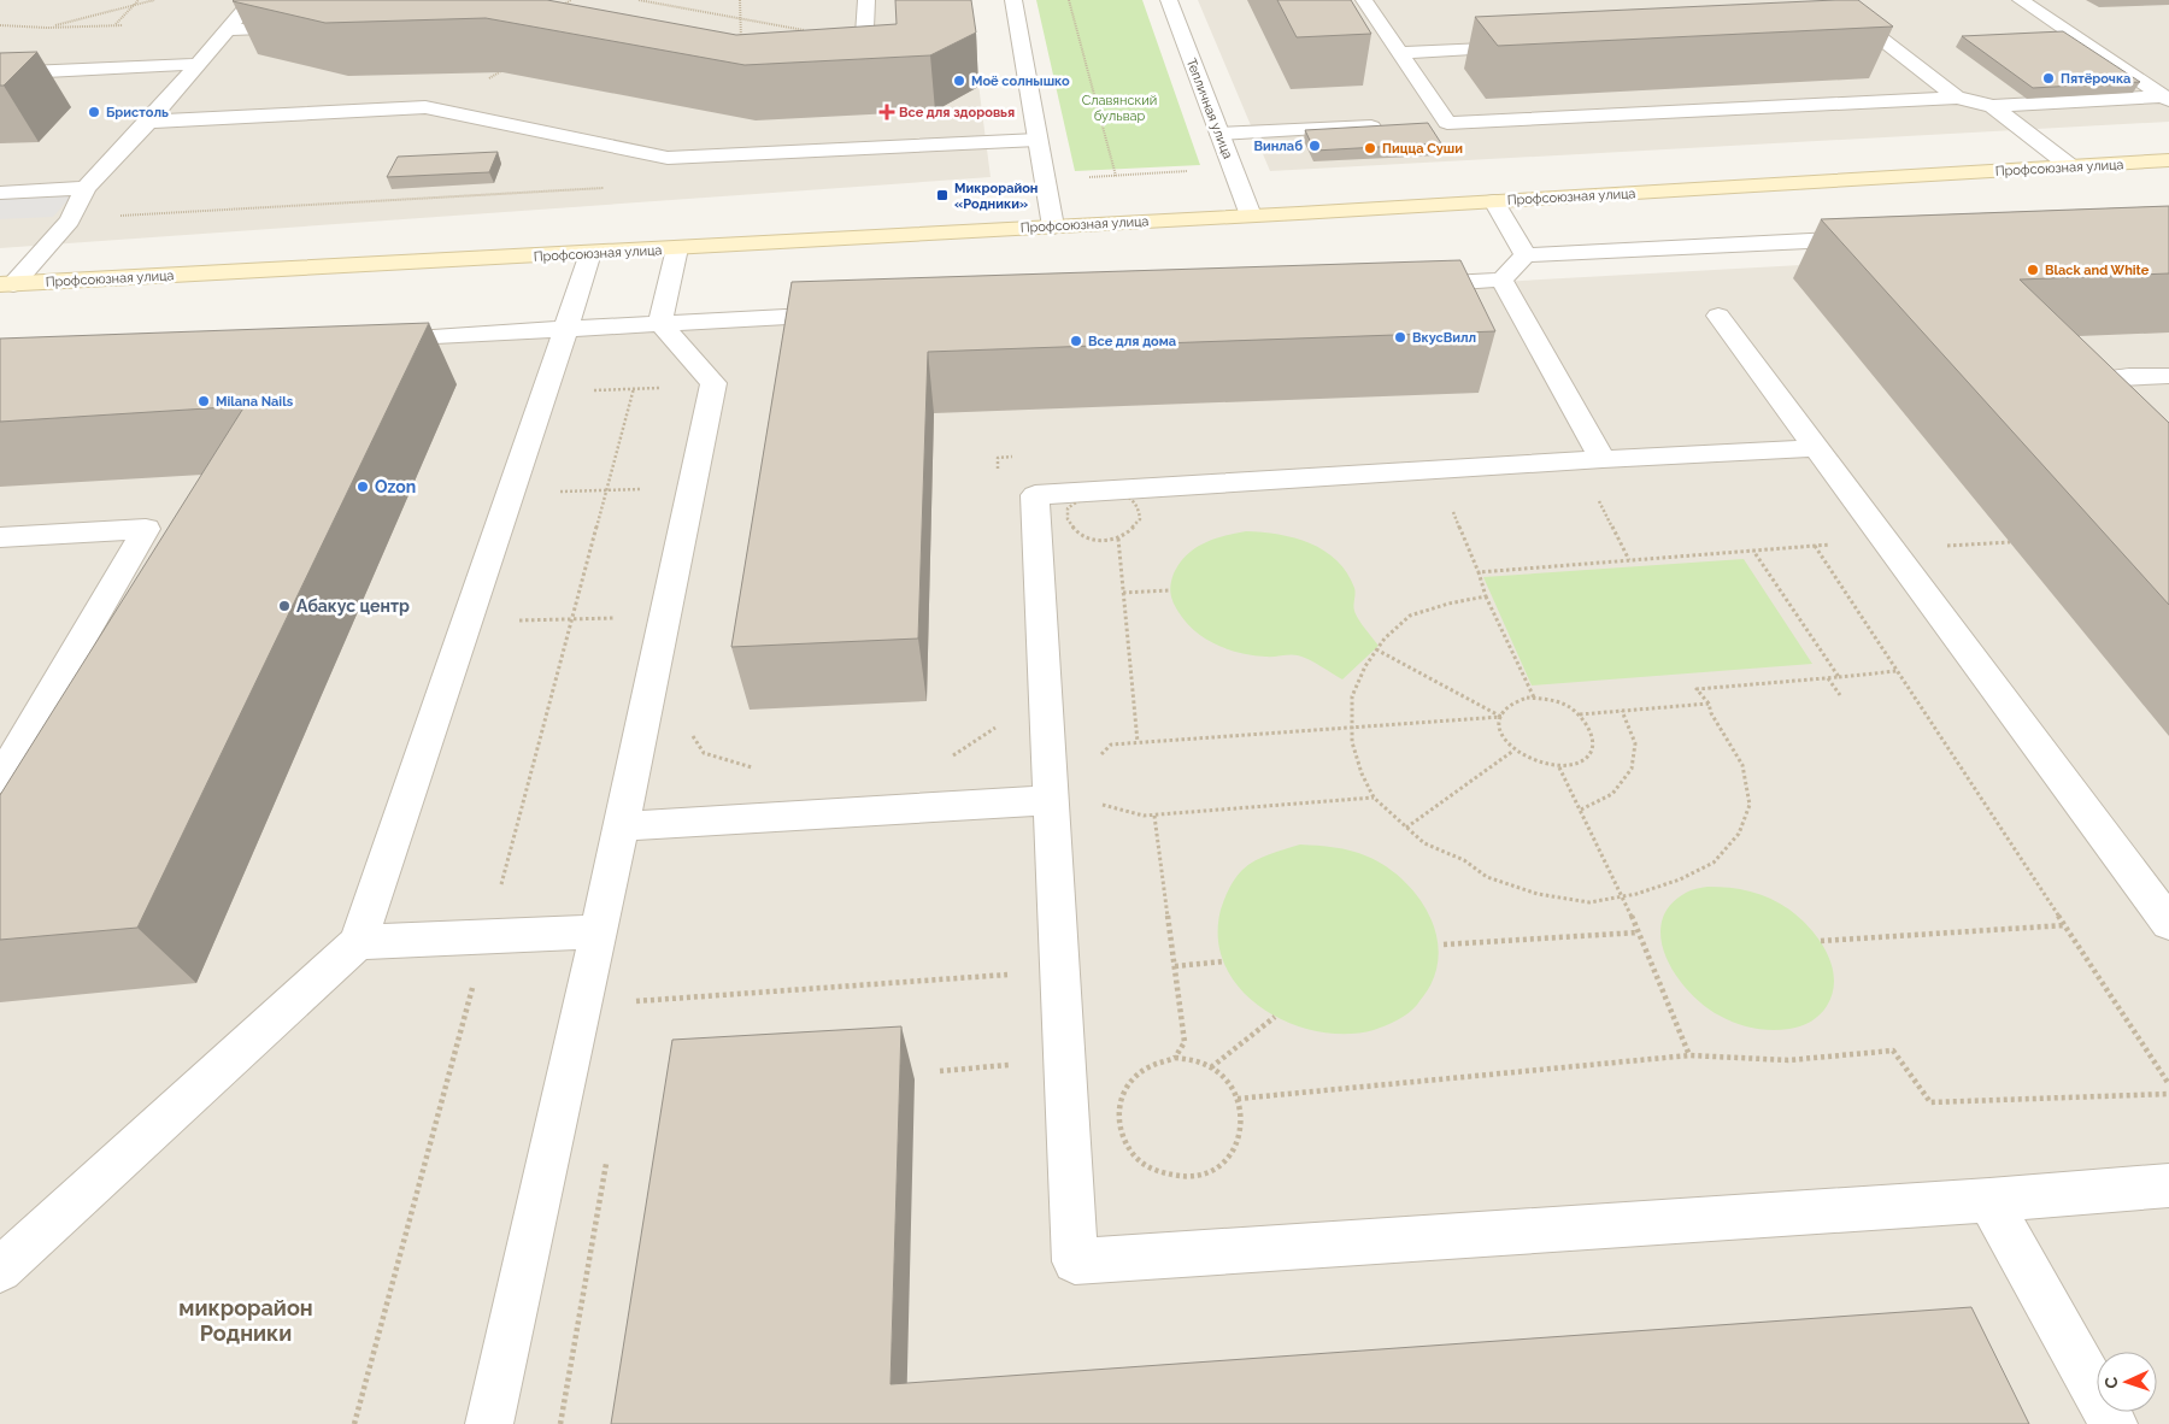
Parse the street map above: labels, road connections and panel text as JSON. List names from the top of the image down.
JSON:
{
  "streets": {
    "main road": ["Профсоюзная улица"],
    "street": ["Тепличная улица"]
  },
  "crossings": [
    ["Тепличная улица", "Профсоюзная улица"]
  ],
  "districts": ["микрорайон Родники"],
  "parks": ["Славянский бульвар"],
  "places": {
    "other": [
      "Пятёрочка",
      "Моё солнышко",
      "Бристоль",
      "Винлаб",
      "Пицца Суши",
      "Black and White",
      "ВкусВилл",
      "Все для дома",
      "Milana Nails",
      "Ozon",
      "Абакус центр"
    ],
    "health": ["Все для здоровья"],
    "transit": ["Микрорайон «Родники»"]
  },
  "north": "left"
}
